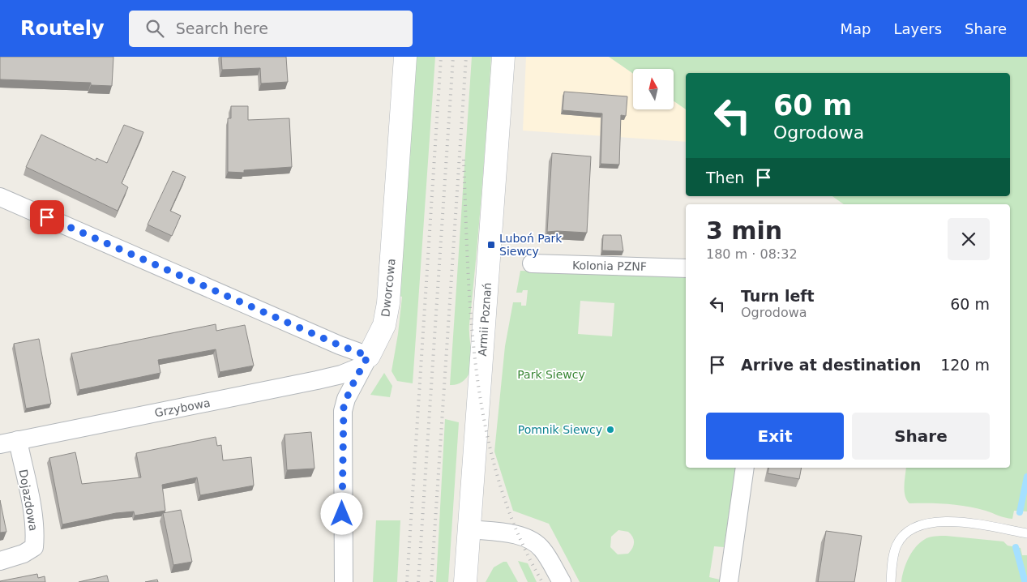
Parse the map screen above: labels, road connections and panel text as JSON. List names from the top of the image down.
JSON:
{
  "streets": {
    "main road": ["Dworcowa", "Armii Poznań"],
    "street": ["Kolonia PZNF", "Grzybowa", "Dojazdowa"]
  },
  "crossings": [
    ["Dworcowa", "Grzybowa"],
    ["Grzybowa", "Dojazdowa"]
  ],
  "parks": ["Park Siewcy"],
  "places": {
    "transit": ["Luboń Park Siewcy"],
    "other": ["Pomnik Siewcy"]
  },
  "north": "top",
  "page": {
    "header": "Routely",
    "search": "Search here",
    "nav": ["Map", "Layers", "Share"],
    "turn": ["60 m", "Ogrodowa"],
    "then": "Then",
    "heading": ["3 min", "180 m · 08:32"],
    "list": [
      {
        "name": "Turn left",
        "note": "Ogrodowa",
        "value": "60 m"
      },
      {
        "name": "Arrive at destination",
        "value": "120 m"
      }
    ],
    "buttons": ["Exit", "Share"]
  }
}
